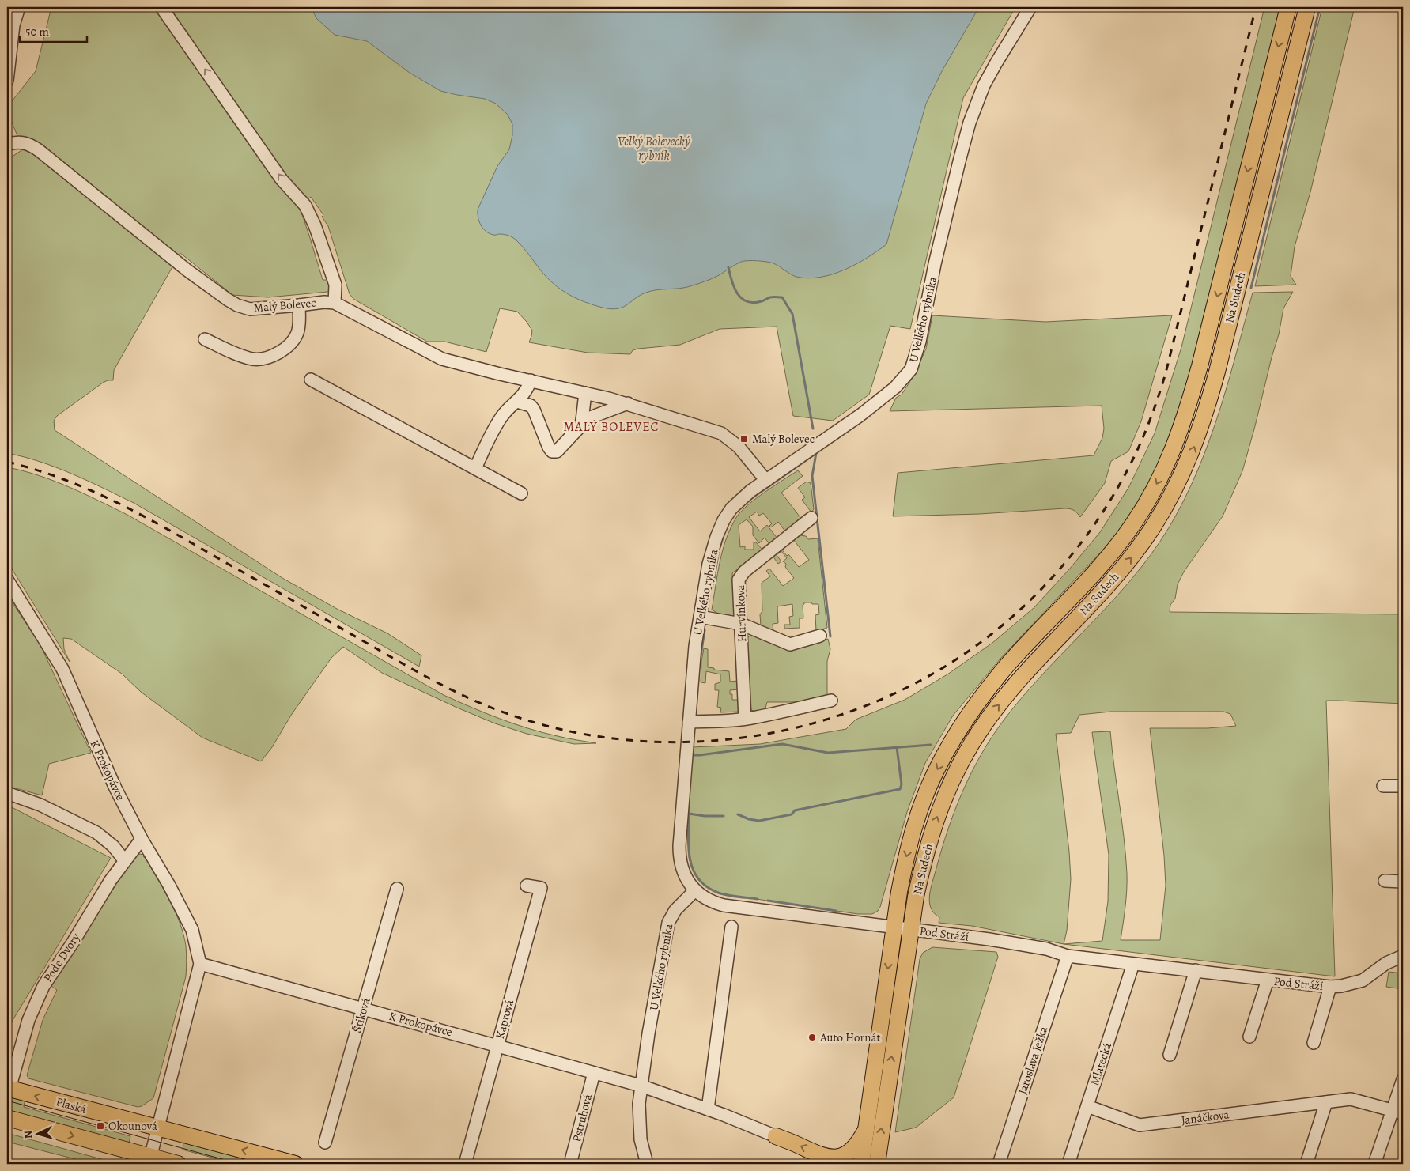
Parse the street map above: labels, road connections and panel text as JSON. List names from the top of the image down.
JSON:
{
  "streets": {
    "main road": ["Na Sudech", "Plaská"],
    "street": [
      "Malý Bolevec",
      "U Velkého rybníka",
      "Hurvínkova",
      "K Prokopávce",
      "Pod Stráží",
      "Pode Dvory",
      "Štiková",
      "Kaprová",
      "Jaroslava Ježka",
      "Mlatecká",
      "Janáčkova",
      "Pstruhová"
    ]
  },
  "crossings": [
    ["Na Sudech", "Pod Stráží"],
    ["U Velkého rybníka", "K Prokopávce"],
    ["U Velkého rybníka", "Pod Stráží"],
    ["K Prokopávce", "Pode Dvory"],
    ["K Prokopávce", "Štiková"],
    ["K Prokopávce", "Kaprová"],
    ["K Prokopávce", "Plaská"],
    ["K Prokopávce", "Pstruhová"],
    ["Pod Stráží", "Jaroslava Ježka"],
    ["Pod Stráží", "Mlatecká"],
    ["Pode Dvory", "Plaská"],
    ["Mlatecká", "Janáčkova"]
  ],
  "districts": ["MALÝ BOLEVEC"],
  "water": ["Velký Bolevecký rybník"],
  "places": {
    "transit": ["Malý Bolevec", "Okounová"],
    "other": ["Auto Hornát"]
  },
  "scale_bar": "50 m",
  "north": "left"
}
